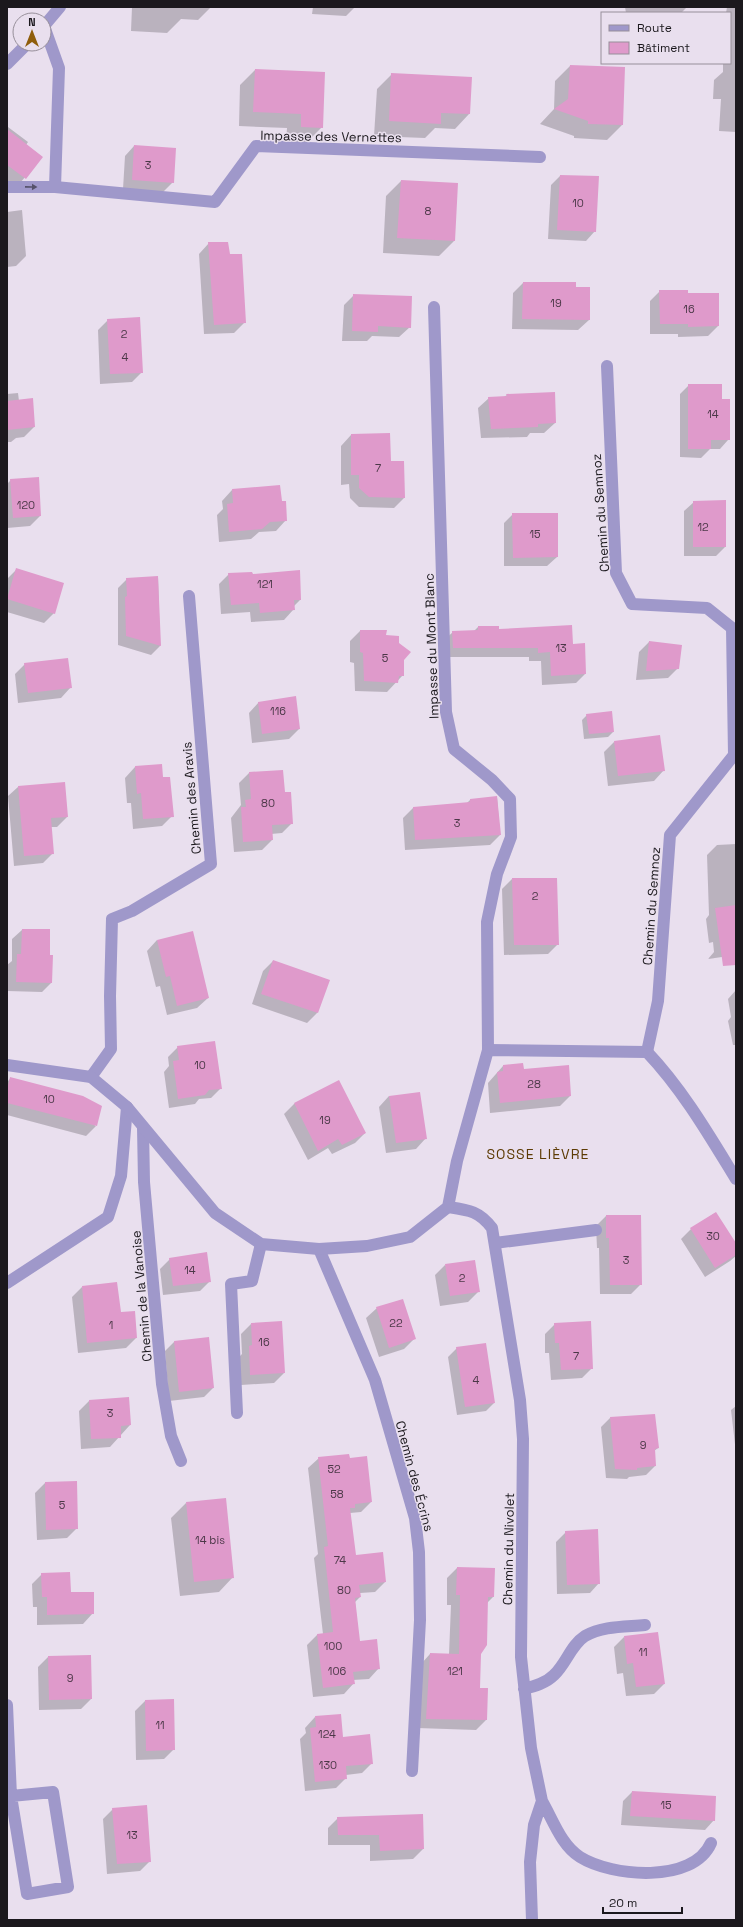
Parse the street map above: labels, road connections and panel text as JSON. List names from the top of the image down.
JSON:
{
  "streets": {
    "street": [
      "Impasse des Vernettes",
      "Chemin du Semnoz",
      "Impasse du Mont Blanc",
      "Chemin des Aravis",
      "Chemin de la Vanoise",
      "Chemin des Écrins",
      "Chemin du Nivolet"
    ]
  },
  "crossings": [
    ["Impasse du Mont Blanc", "Chemin du Nivolet"]
  ],
  "districts": ["SOSSE LIÈVRE"],
  "house_numbers": [
    "3",
    "10",
    "8",
    "19",
    "16",
    "2",
    "4",
    "14",
    "7",
    "120",
    "12",
    "15",
    "121",
    "13",
    "5",
    "116",
    "80",
    "3",
    "2",
    "10",
    "28",
    "10",
    "19",
    "30",
    "3",
    "14",
    "2",
    "22",
    "1",
    "16",
    "7",
    "4",
    "3",
    "9",
    "52",
    "58",
    "5",
    "14 bis",
    "74",
    "80",
    "100",
    "11",
    "106",
    "121",
    "9",
    "11",
    "124",
    "130",
    "15",
    "13"
  ],
  "legend": ["Route", "Bâtiment"],
  "scale_bar": "20 m",
  "north": "top"
}
